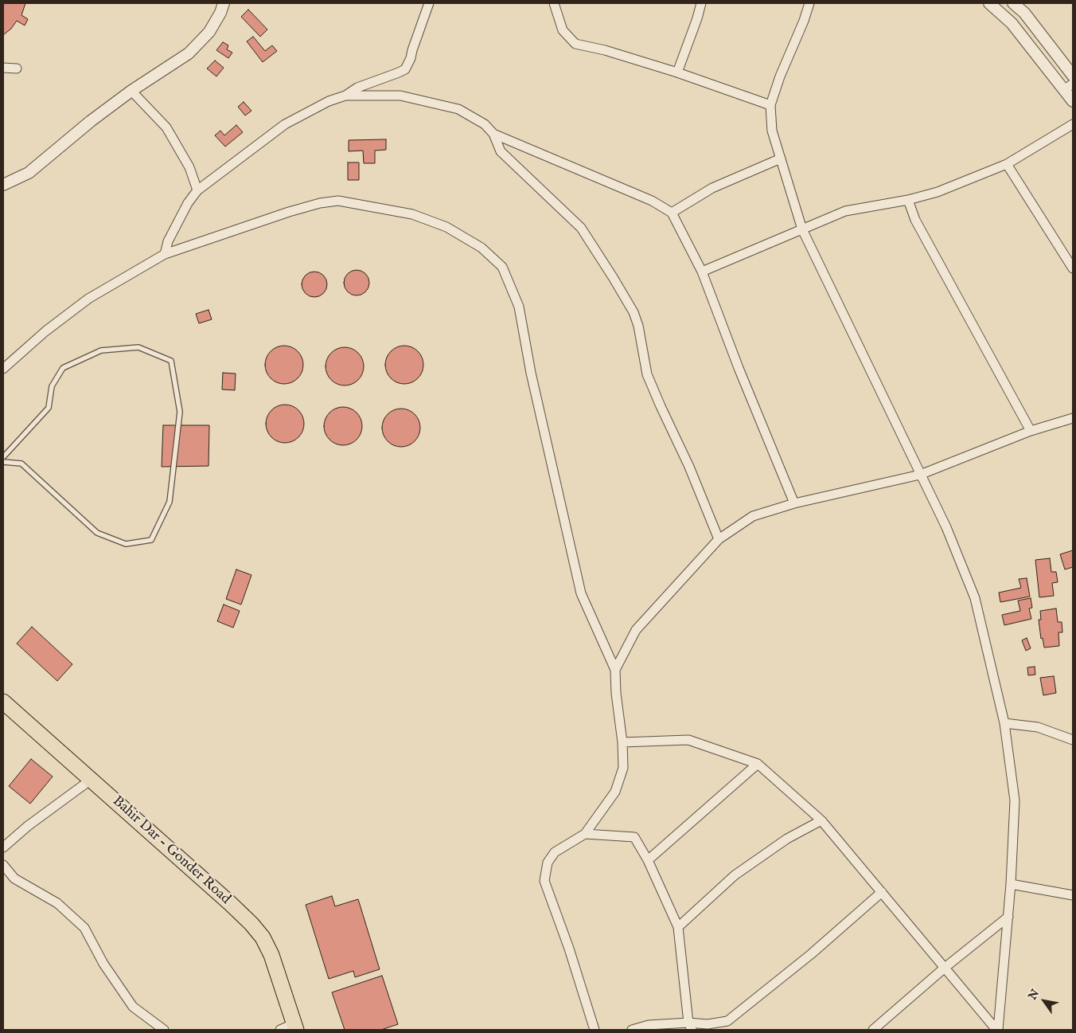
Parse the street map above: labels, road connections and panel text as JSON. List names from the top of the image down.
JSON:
{
  "streets": {
    "highway": ["Bahir Dar - Gonder Road"]
  },
  "north": "top left"
}
